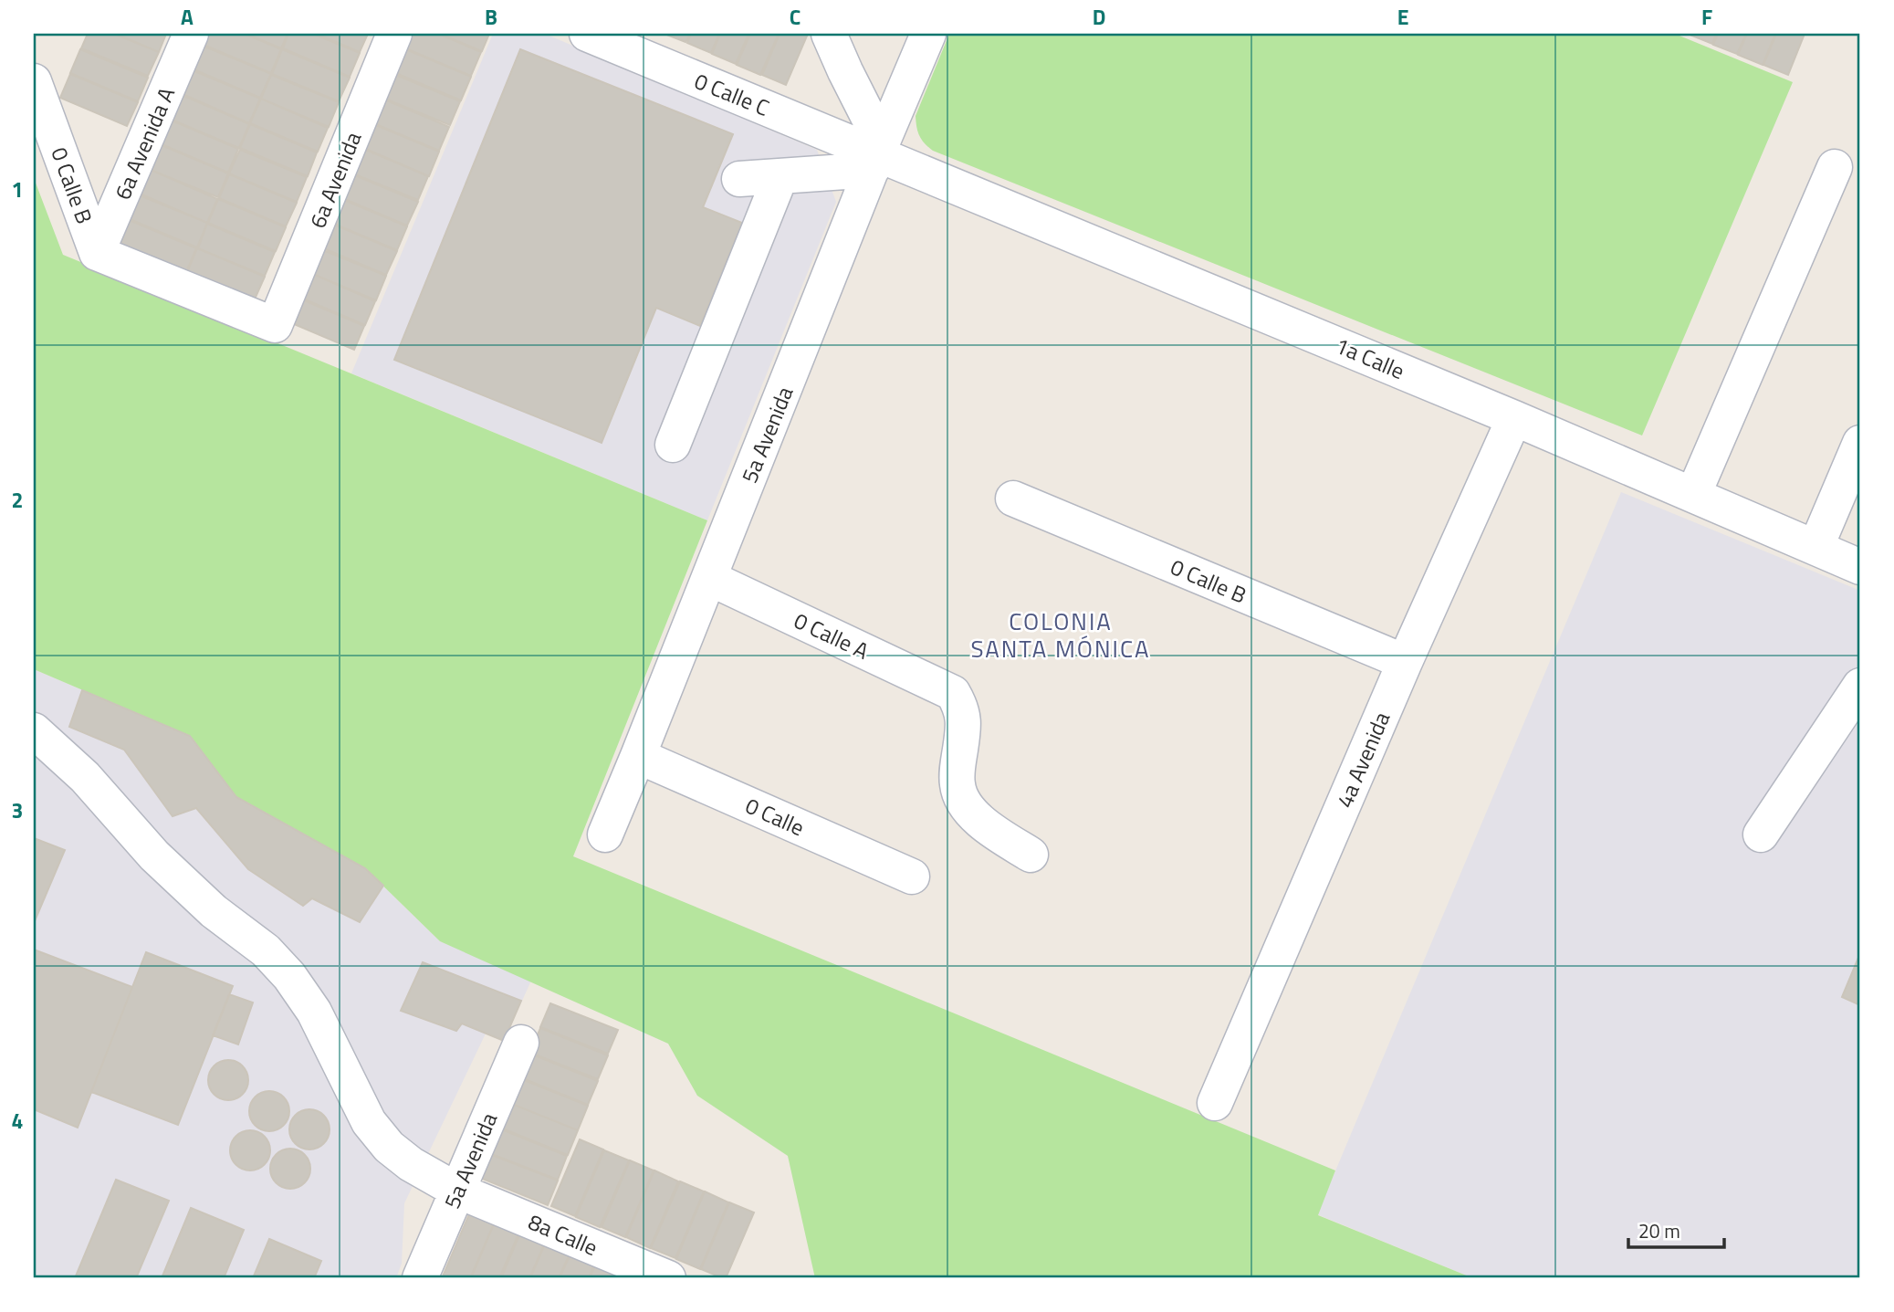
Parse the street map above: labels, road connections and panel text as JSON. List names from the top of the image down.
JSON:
{
  "streets": {
    "street": [
      "0 Calle C",
      "6a Avenida A",
      "6a Avenida",
      "0 Calle B",
      "1a Calle",
      "5a Avenida",
      "0 Calle A",
      "4a Avenida",
      "0 Calle",
      "8a Calle"
    ]
  },
  "crossings": [
    ["0 Calle C", "1a Calle"],
    ["0 Calle C", "5a Avenida"],
    ["6a Avenida A", "6a Avenida"],
    ["6a Avenida A", "0 Calle B"],
    ["6a Avenida", "0 Calle B"],
    ["0 Calle B", "4a Avenida"],
    ["1a Calle", "5a Avenida"],
    ["1a Calle", "4a Avenida"],
    ["5a Avenida", "0 Calle A"],
    ["5a Avenida", "0 Calle"],
    ["5a Avenida", "8a Calle"]
  ],
  "districts": ["COLONIA SANTA MÓNICA"],
  "scale_bar": "20 m",
  "grid": {
    "columns": [
      "A",
      "B",
      "C",
      "D",
      "E",
      "F"
    ],
    "rows": [
      "1",
      "2",
      "3",
      "4"
    ]
  }
}
